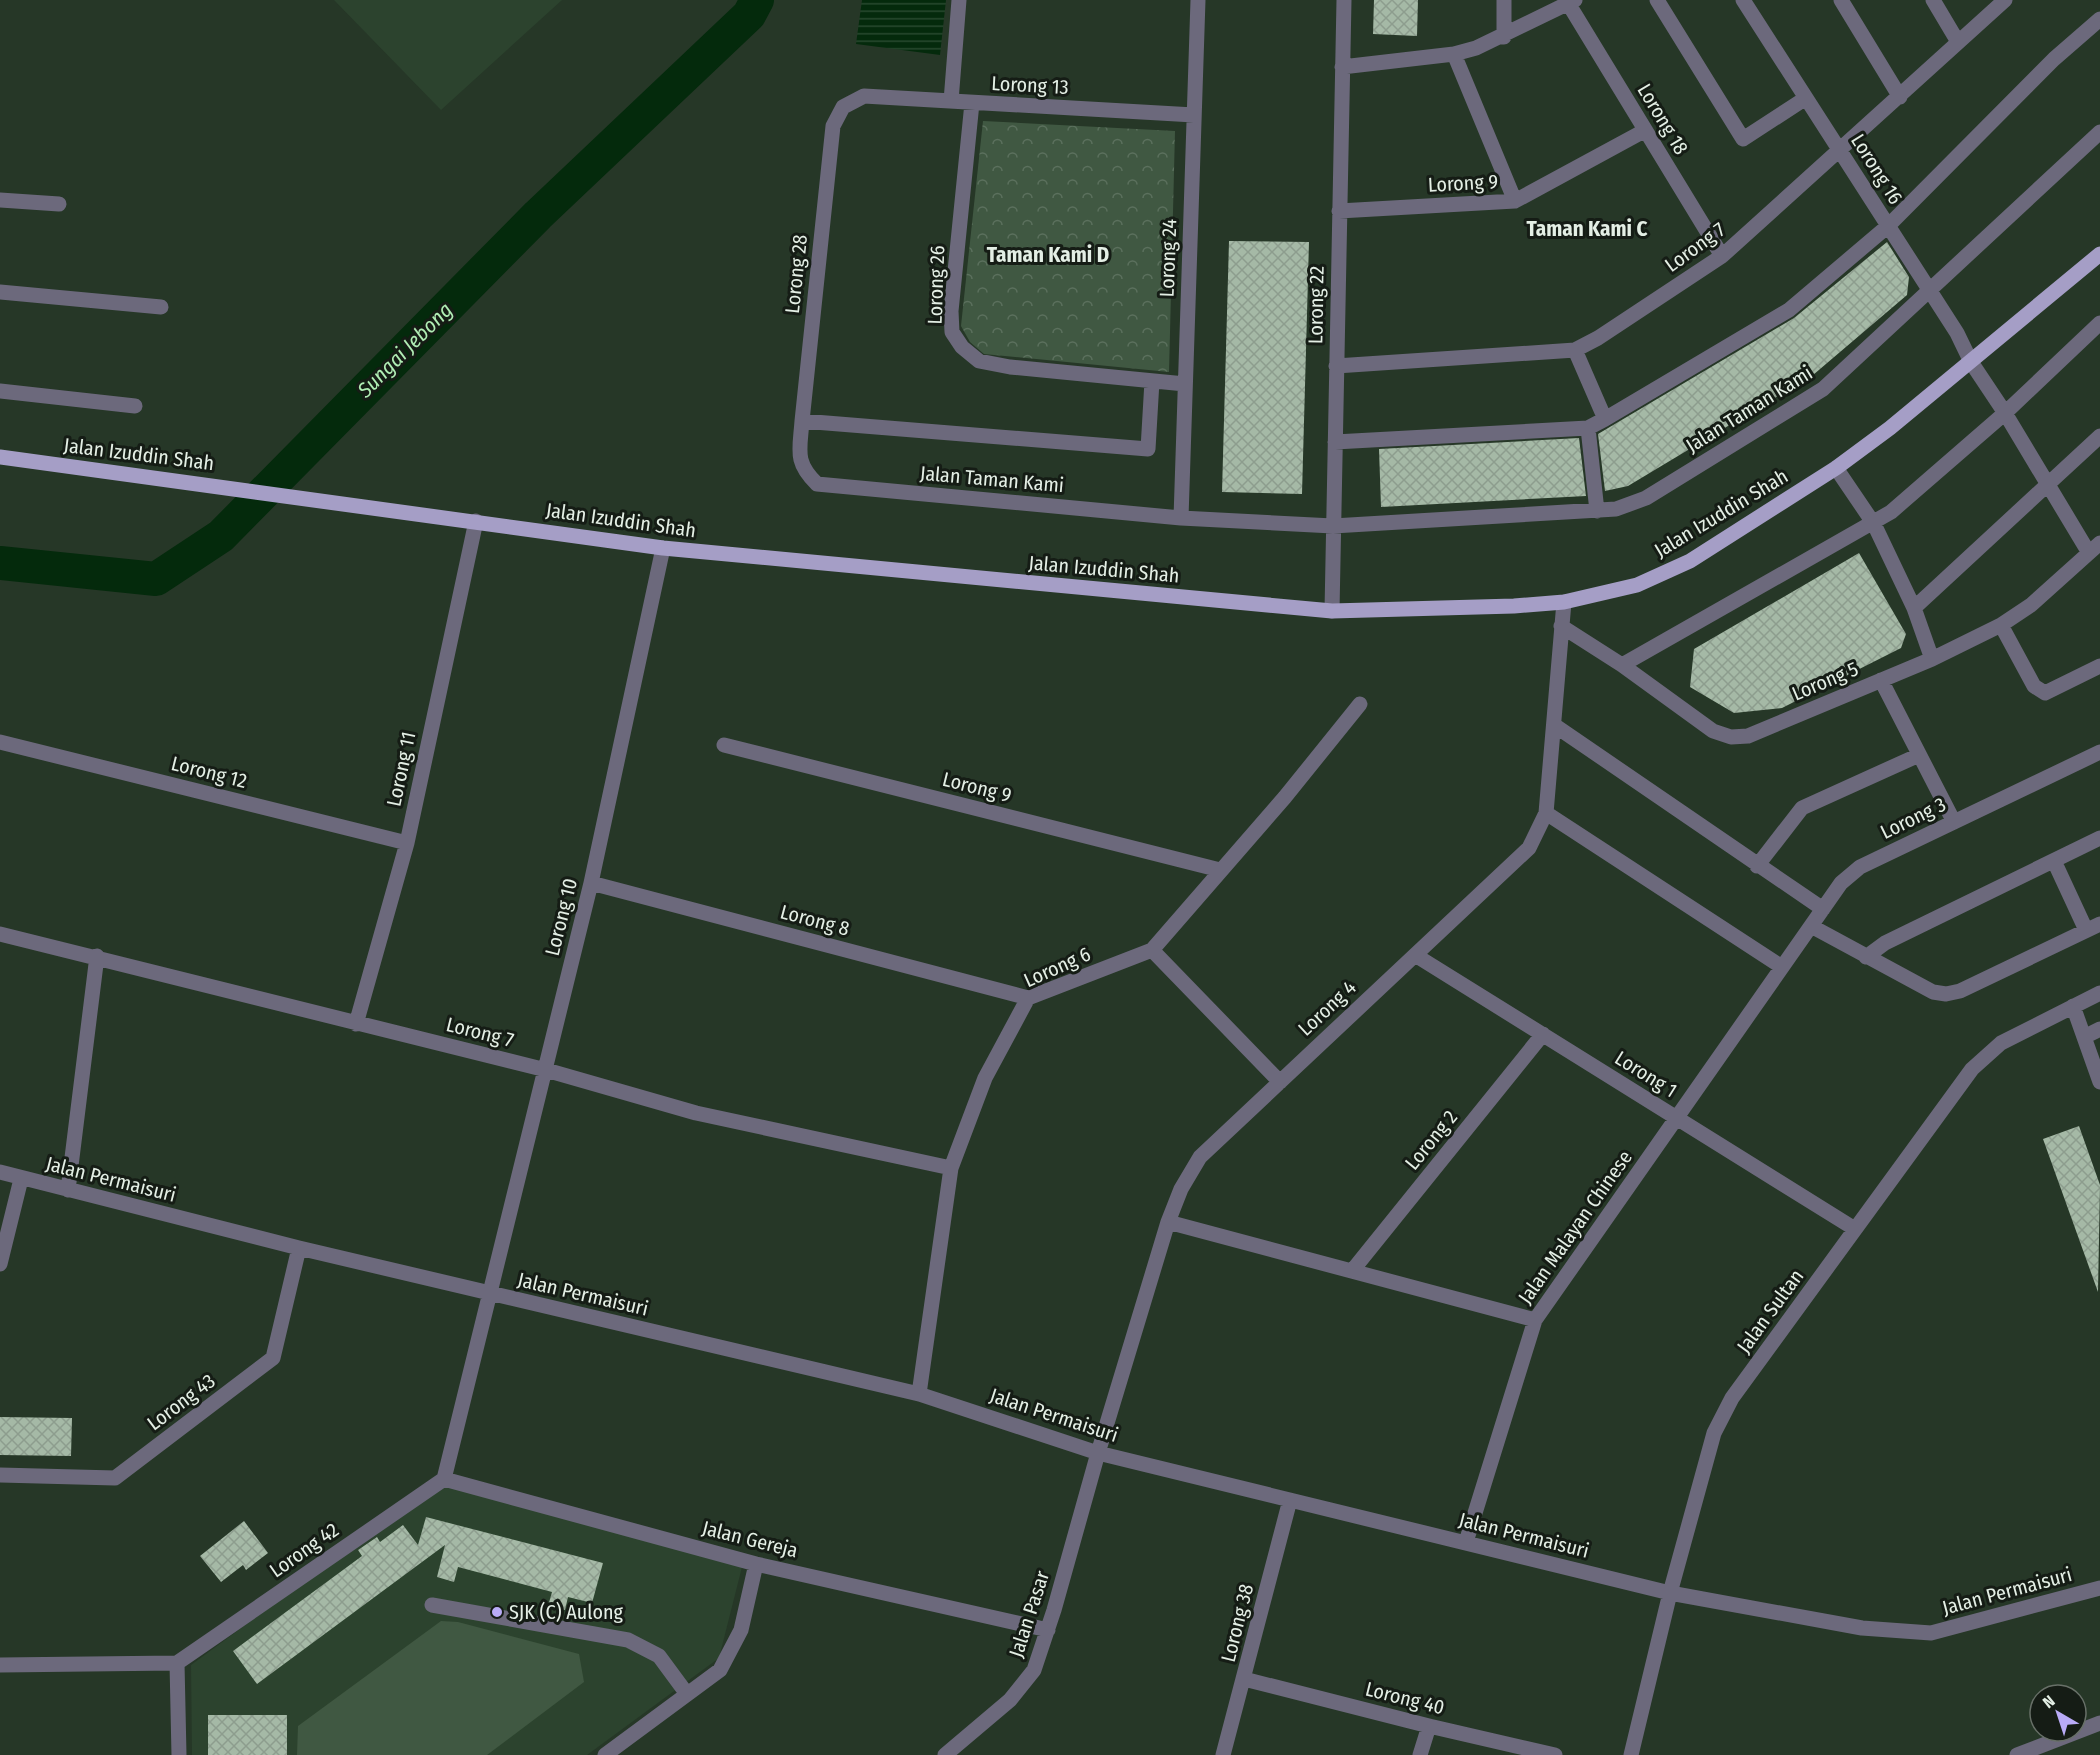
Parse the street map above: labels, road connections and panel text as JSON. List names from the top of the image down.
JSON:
{
  "streets": {
    "main road": ["Jalan Izuddin Shah"],
    "street": [
      "Lorong 13",
      "Lorong 18",
      "Lorong 16",
      "Lorong 9",
      "Lorong 7",
      "Lorong 24",
      "Lorong 28",
      "Lorong 26",
      "Lorong 22",
      "Jalan Taman Kami",
      "Lorong 5",
      "Lorong 11",
      "Lorong 12",
      "Lorong 3",
      "Lorong 10",
      "Lorong 8",
      "Lorong 6",
      "Lorong 4",
      "Lorong 1",
      "Lorong 2",
      "Jalan Permaisuri",
      "Jalan Malayan Chinese",
      "Jalan Sultan",
      "Lorong 43",
      "Jalan Gereja",
      "Lorong 42",
      "Jalan Pasar",
      "Lorong 38",
      "Lorong 40"
    ]
  },
  "crossings": [
    ["Lorong 13", "Lorong 24"],
    ["Lorong 13", "Lorong 28"],
    ["Lorong 13", "Lorong 26"],
    ["Lorong 18", "Lorong 9"],
    ["Lorong 18", "Lorong 7"],
    ["Lorong 16", "Lorong 7"],
    ["Lorong 16", "Jalan Taman Kami"],
    ["Lorong 16", "Jalan Izuddin Shah"],
    ["Lorong 16", "Lorong 5"],
    ["Lorong 9", "Lorong 22"],
    ["Lorong 9", "Lorong 6"],
    ["Lorong 7", "Lorong 22"],
    ["Lorong 7", "Lorong 11"],
    ["Lorong 7", "Lorong 10"],
    ["Lorong 7", "Lorong 6"],
    ["Lorong 24", "Lorong 26"],
    ["Lorong 24", "Jalan Taman Kami"],
    ["Lorong 28", "Jalan Taman Kami"],
    ["Lorong 22", "Jalan Taman Kami"],
    ["Lorong 22", "Jalan Izuddin Shah"],
    ["Jalan Izuddin Shah", "Lorong 11"],
    ["Jalan Izuddin Shah", "Lorong 10"],
    ["Jalan Izuddin Shah", "Lorong 4"],
    ["Lorong 5", "Lorong 4"],
    ["Lorong 11", "Lorong 12"],
    ["Lorong 3", "Jalan Malayan Chinese"],
    ["Lorong 10", "Lorong 8"],
    ["Lorong 10", "Jalan Permaisuri"],
    ["Lorong 8", "Lorong 6"],
    ["Lorong 6", "Jalan Permaisuri"],
    ["Lorong 4", "Lorong 1"],
    ["Lorong 4", "Jalan Permaisuri"],
    ["Lorong 4", "Jalan Pasar"],
    ["Lorong 1", "Lorong 2"],
    ["Lorong 1", "Jalan Malayan Chinese"],
    ["Lorong 1", "Jalan Sultan"],
    ["Jalan Permaisuri", "Jalan Malayan Chinese"],
    ["Jalan Permaisuri", "Jalan Sultan"],
    ["Jalan Permaisuri", "Lorong 43"],
    ["Jalan Permaisuri", "Jalan Pasar"],
    ["Jalan Permaisuri", "Lorong 38"],
    ["Jalan Gereja", "Lorong 42"],
    ["Jalan Gereja", "Jalan Pasar"],
    ["Lorong 38", "Lorong 40"]
  ],
  "districts": ["Taman Kami C", "Taman Kami D"],
  "water": ["Sungai Jebong"],
  "places": ["SJK (C) Aulong"],
  "north": "top left"
}
